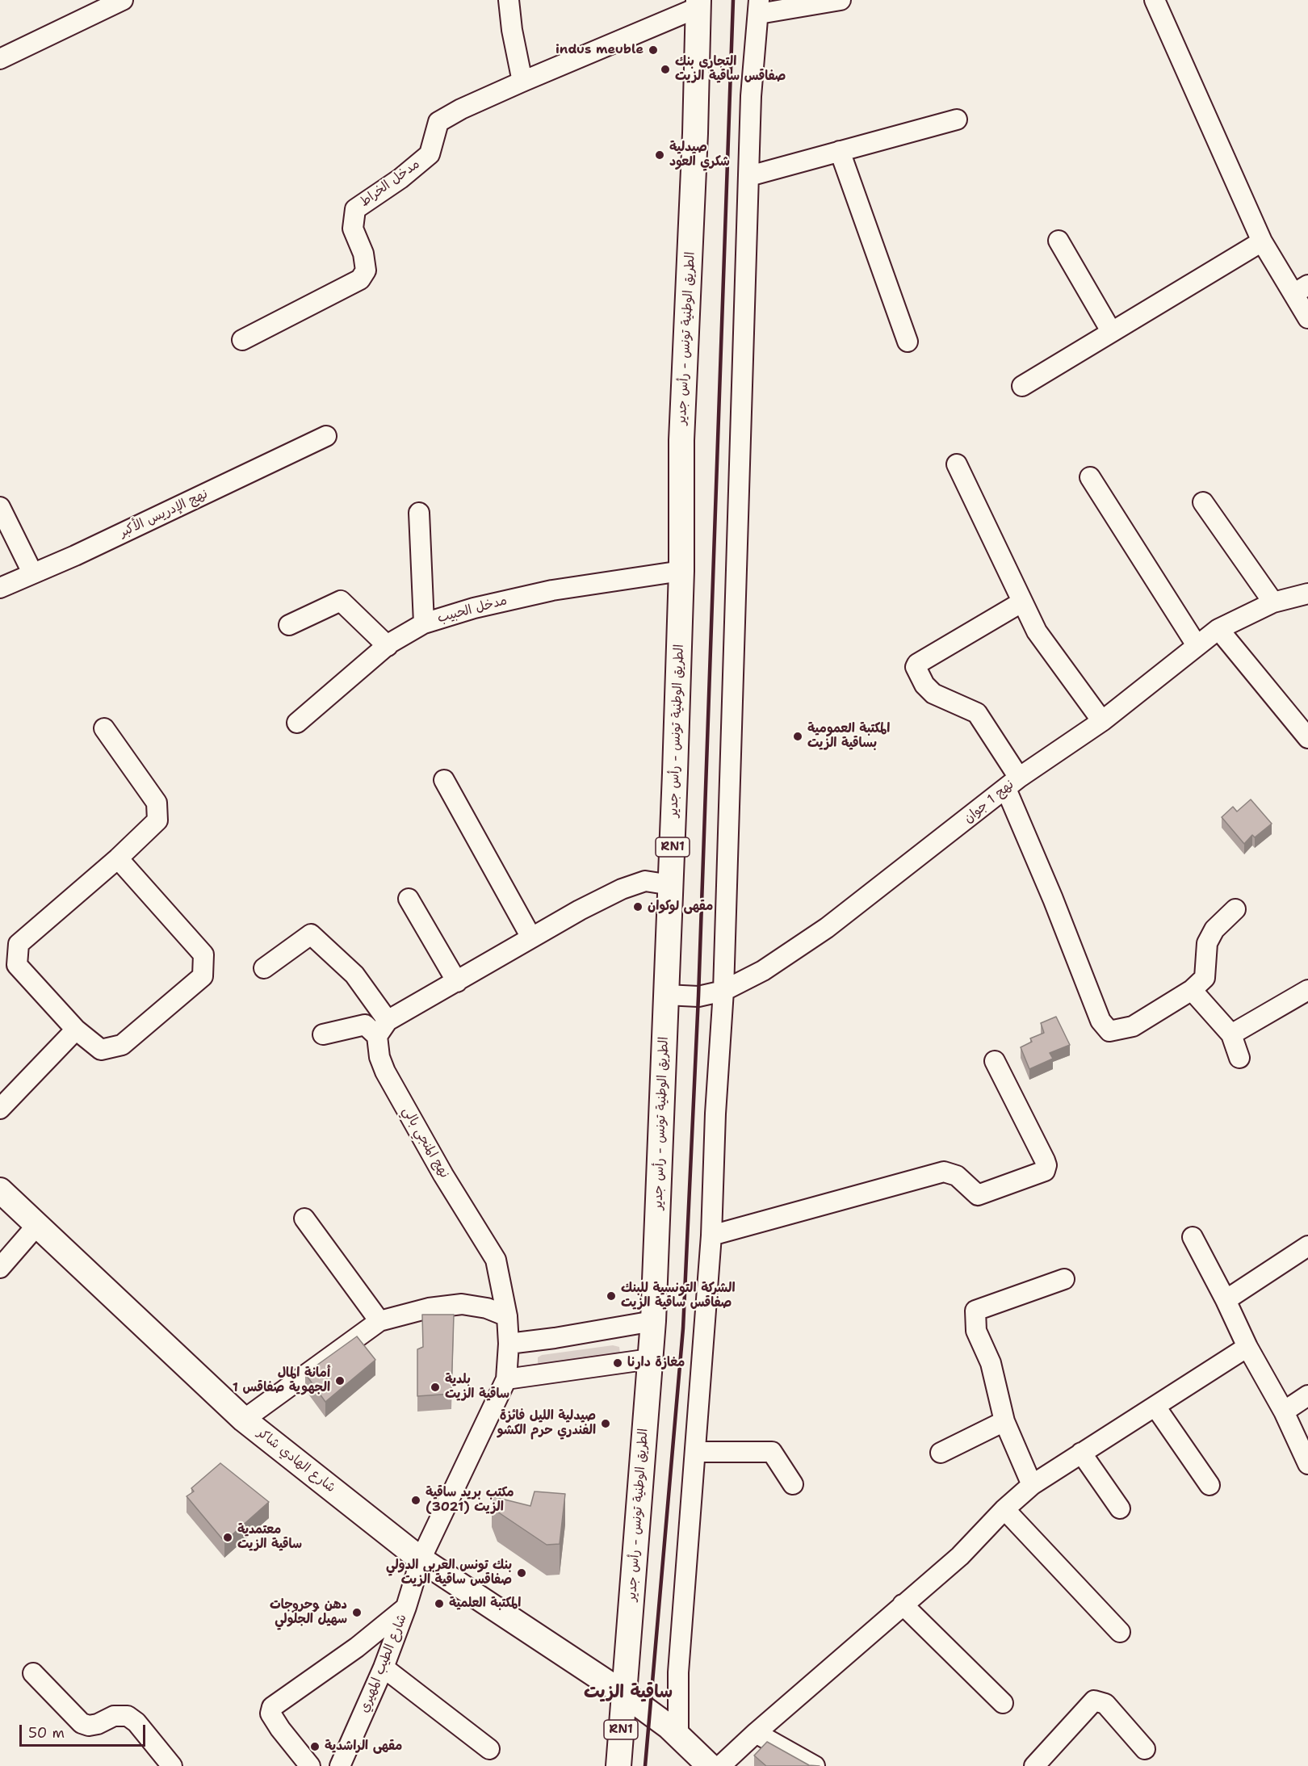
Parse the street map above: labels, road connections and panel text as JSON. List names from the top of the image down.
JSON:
{
  "streets": {
    "main road": ["الطريق الوطنية تونس - رأس جدير", "RN1", "شارع الهادي شاكر"],
    "street": [
      "مدخل الخراط",
      "نهج الإدريس الأكبر",
      "مدخل الحبيب",
      "نهج 1 جوان",
      "نهج المنجي بالي",
      "شارع الطيب المهيري"
    ]
  },
  "crossings": [
    ["مدخل الخراط", "الطريق الوطنية تونس - رأس جدير"],
    ["الطريق الوطنية تونس - رأس جدير", "مدخل الحبيب"],
    ["الطريق الوطنية تونس - رأس جدير", "نهج 1 جوان"],
    ["الطريق الوطنية تونس - رأس جدير", "RN1"],
    ["الطريق الوطنية تونس - رأس جدير", "شارع الهادي شاكر"],
    ["RN1", "شارع الهادي شاكر"],
    ["نهج المنجي بالي", "شارع الهادي شاكر"],
    ["نهج المنجي بالي", "شارع الطيب المهيري"],
    ["شارع الهادي شاكر", "شارع الطيب المهيري"]
  ],
  "districts": ["ساقية الزيت"],
  "places": [
    "indus meuble",
    "التجاري بنك صفاقس ساقية الزيت",
    "صيدلية شكري العود",
    "المكتبة العمومية بساقية الزيت",
    "مقهى لوكوان",
    "الشركة التونسية للبنك صفاقس ساقية الزيت",
    "مغازة دارنا",
    "أمانة المال الجهوية صفاقس 1",
    "بلدية ساقية الزيت",
    "صيدلية الليل فائزة الفندري حرم الكشو",
    "مكتب بريد ساقية الزيت (3021)",
    "معتمدية ساقية الزيت",
    "بنك تونس العربي الدولي صفاقس ساقية الزيت",
    "المكتبة العلمية",
    "دهن وحروجات سهيل الجلولي",
    "مقهى الراشدية"
  ],
  "scale_bar": "50 m"
}
